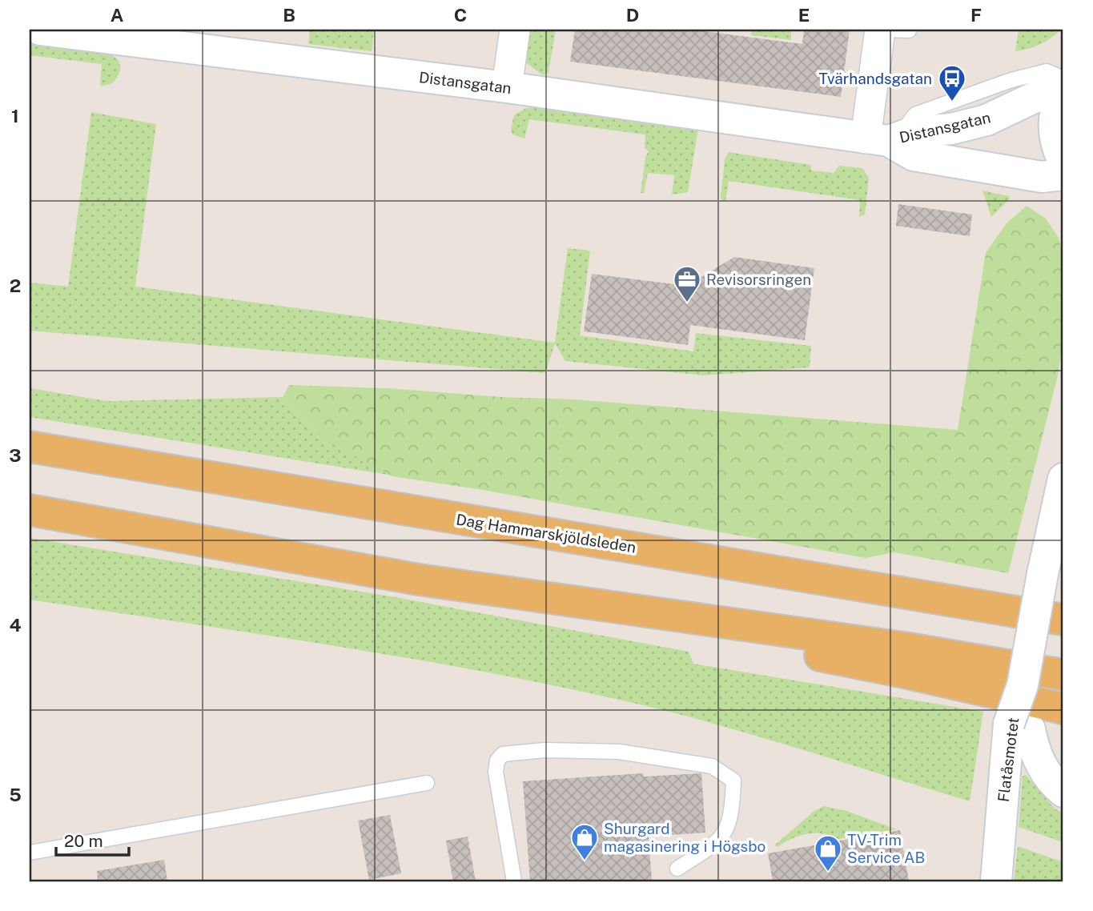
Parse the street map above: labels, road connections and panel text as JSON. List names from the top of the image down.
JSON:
{
  "streets": {
    "main road": ["Dag Hammarskjöldsleden"],
    "street": ["Distansgatan", "Flatåsmotet"]
  },
  "places": {
    "bus stop": ["Tvärhandsgatan"],
    "office": ["Revisorsringen"],
    "shop": ["Shurgard magasinering i Högsbo", "TV-Trim Service AB"]
  },
  "scale_bar": "20 m",
  "grid": {
    "columns": [
      "A",
      "B",
      "C",
      "D",
      "E",
      "F"
    ],
    "rows": [
      "1",
      "2",
      "3",
      "4",
      "5"
    ]
  }
}
